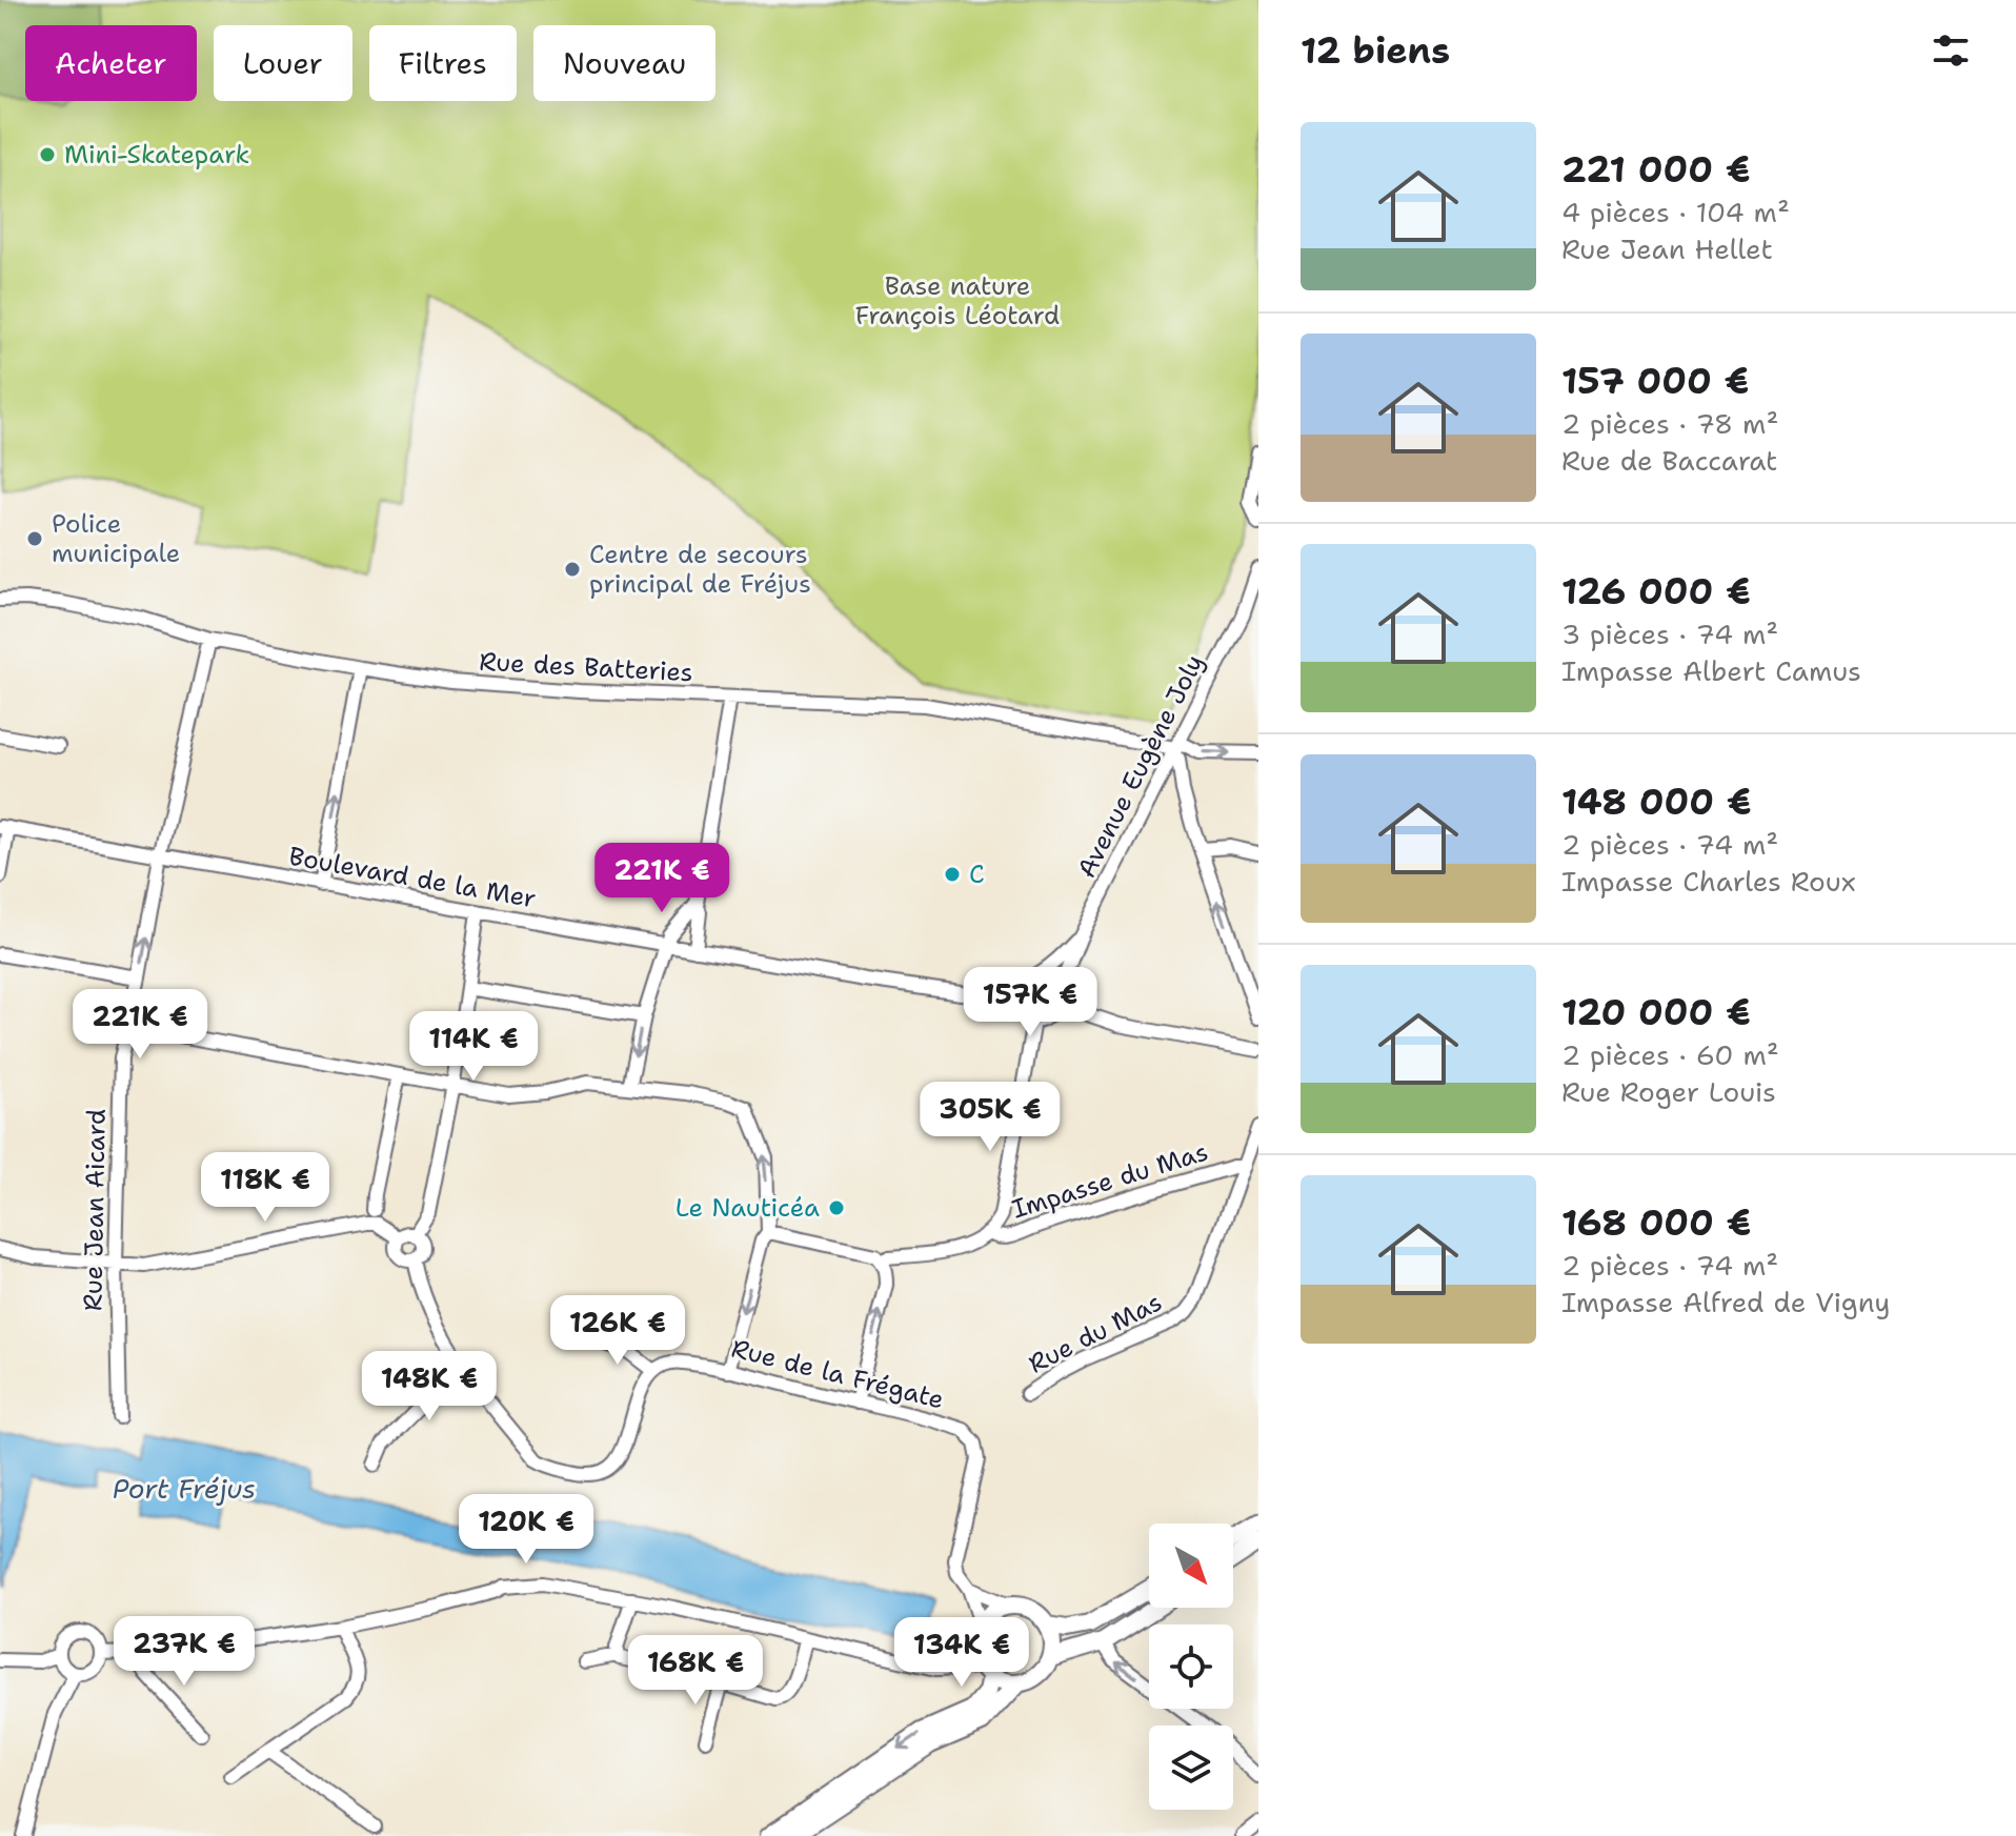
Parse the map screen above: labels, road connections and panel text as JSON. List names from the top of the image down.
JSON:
{
  "streets": {
    "street": [
      "Rue des Batteries",
      "Avenue Eugène Joly",
      "Boulevard de la Mer",
      "Impasse du Mas",
      "Rue Jean Aicard",
      "Rue du Mas",
      "Rue de la Frégate"
    ]
  },
  "crossings": [
    ["Rue des Batteries", "Avenue Eugène Joly"],
    ["Rue des Batteries", "Rue Jean Aicard"],
    ["Avenue Eugène Joly", "Boulevard de la Mer"],
    ["Boulevard de la Mer", "Rue Jean Aicard"],
    ["Impasse du Mas", "Rue du Mas"]
  ],
  "water": ["Port Fréjus"],
  "parks": ["Base nature François Léotard"],
  "places": [
    "Mini-Skatepark",
    "Police municipale",
    "Centre de secours principal de Fréjus",
    "C",
    "Le Nauticéa"
  ],
  "north": "bottom right",
  "page": {
    "heading": "12 biens",
    "chip": [
      "Acheter",
      "Louer",
      "Filtres",
      "Nouveau"
    ],
    "list": [
      {
        "name": "221 000 €",
        "note": "4 pièces · 104 m² · Rue Jean Hellet"
      },
      {
        "name": "157 000 €",
        "note": "2 pièces · 78 m² · Rue de Baccarat"
      },
      {
        "name": "126 000 €",
        "note": "3 pièces · 74 m² · Impasse Albert Camus"
      },
      {
        "name": "148 000 €",
        "note": "2 pièces · 74 m² · Impasse Charles Roux"
      },
      {
        "name": "120 000 €",
        "note": "2 pièces · 60 m² · Rue Roger Louis"
      },
      {
        "name": "168 000 €",
        "note": "2 pièces · 74 m² · Impasse Alfred de Vigny"
      }
    ],
    "price": [
      "221K €",
      "157K €",
      "221K €",
      "114K €",
      "305K €",
      "118K €",
      "126K €",
      "148K €",
      "120K €",
      "237K €",
      "134K €",
      "168K €"
    ]
  }
}
